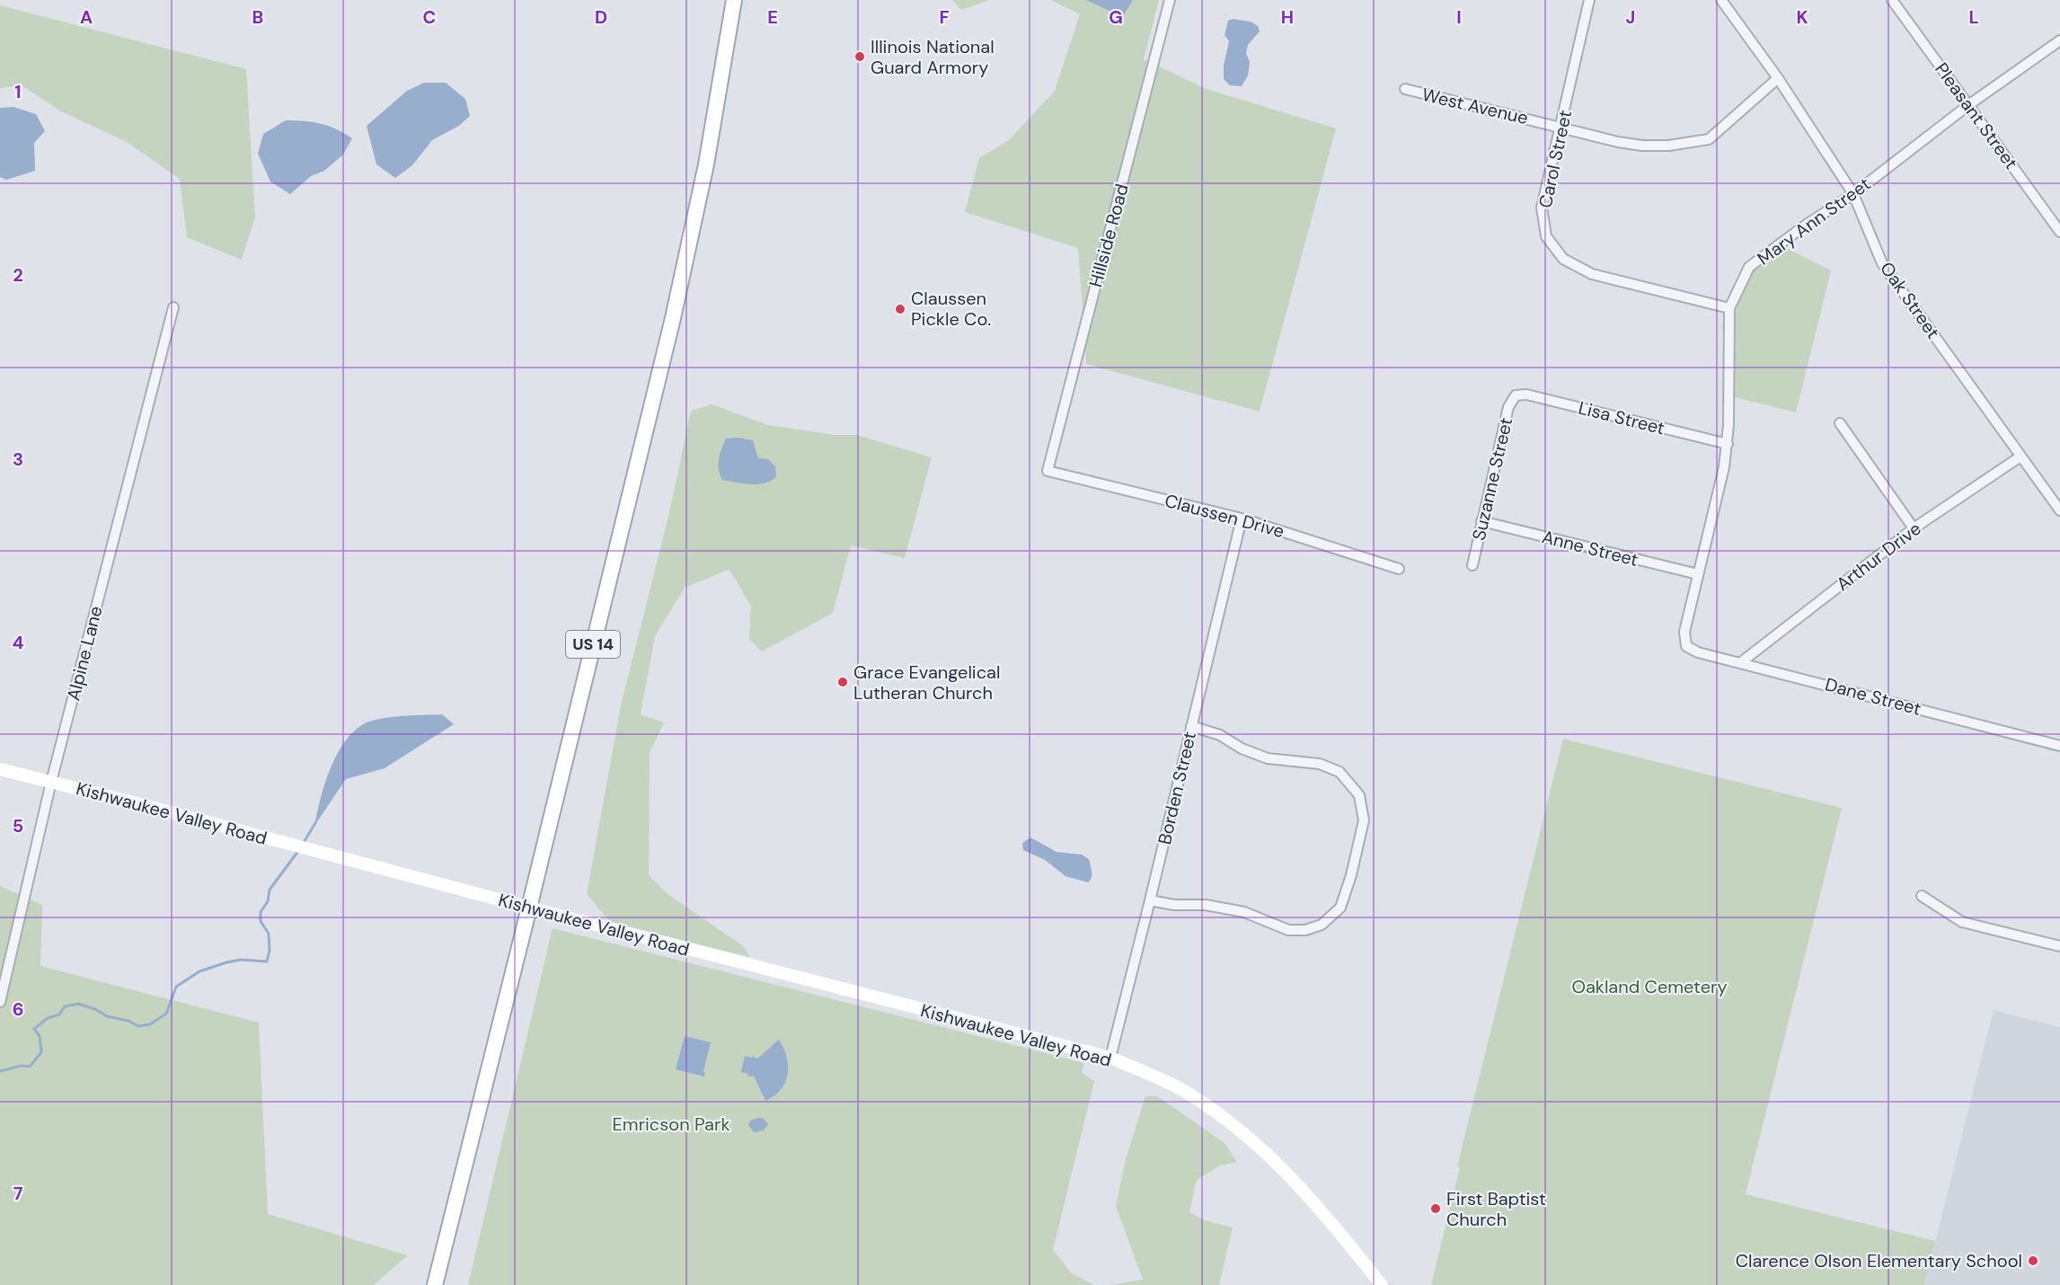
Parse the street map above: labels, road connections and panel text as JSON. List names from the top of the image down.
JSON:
{
  "streets": {
    "main road": ["US 14"],
    "street": [
      "West Avenue",
      "Pleasant Street",
      "Carol Street",
      "Mary Ann Street",
      "Hillside Road",
      "Oak Street",
      "Lisa Street",
      "Suzanne Street",
      "Claussen Drive",
      "Anne Street",
      "Arthur Drive",
      "Alpine Lane",
      "Dane Street",
      "Borden Street",
      "Kishwaukee Valley Road"
    ]
  },
  "crossings": [
    ["West Avenue", "Carol Street"],
    ["West Avenue", "Oak Street"],
    ["Pleasant Street", "Mary Ann Street"],
    ["Carol Street", "Mary Ann Street"],
    ["Mary Ann Street", "Oak Street"],
    ["Mary Ann Street", "Lisa Street"],
    ["Mary Ann Street", "Anne Street"],
    ["Mary Ann Street", "Dane Street"],
    ["Hillside Road", "Claussen Drive"],
    ["Oak Street", "Arthur Drive"],
    ["Lisa Street", "Suzanne Street"],
    ["Suzanne Street", "Anne Street"],
    ["Claussen Drive", "Borden Street"],
    ["Arthur Drive", "Dane Street"],
    ["US 14", "Kishwaukee Valley Road"],
    ["Alpine Lane", "Kishwaukee Valley Road"],
    ["Borden Street", "Kishwaukee Valley Road"]
  ],
  "parks": ["Oakland Cemetery", "Emricson Park"],
  "places": [
    "Illinois National Guard Armory",
    "Claussen Pickle Co.",
    "Grace Evangelical Lutheran Church",
    "First Baptist Church",
    "Clarence Olson Elementary School"
  ],
  "grid": {
    "columns": [
      "A",
      "B",
      "C",
      "D",
      "E",
      "F",
      "G",
      "H",
      "I",
      "J",
      "K",
      "L"
    ],
    "rows": [
      "1",
      "2",
      "3",
      "4",
      "5",
      "6",
      "7"
    ]
  }
}
